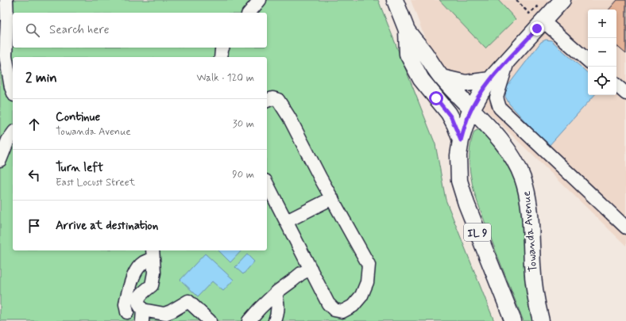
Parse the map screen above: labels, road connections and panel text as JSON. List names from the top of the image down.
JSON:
{
  "streets": {
    "main road": ["Towanda Avenue", "IL 9"]
  },
  "crossings": [
    ["Towanda Avenue", "IL 9"]
  ],
  "page": {
    "map_buttons": ["+", "−"],
    "search": "Search here",
    "heading": ["2 min", "Walk · 120 m"],
    "list": [
      ["Continue", "Towanda Avenue", "30 m"],
      ["Turn left", "East Locust Street", "90 m"],
      "Arrive at destination"
    ]
  }
}
